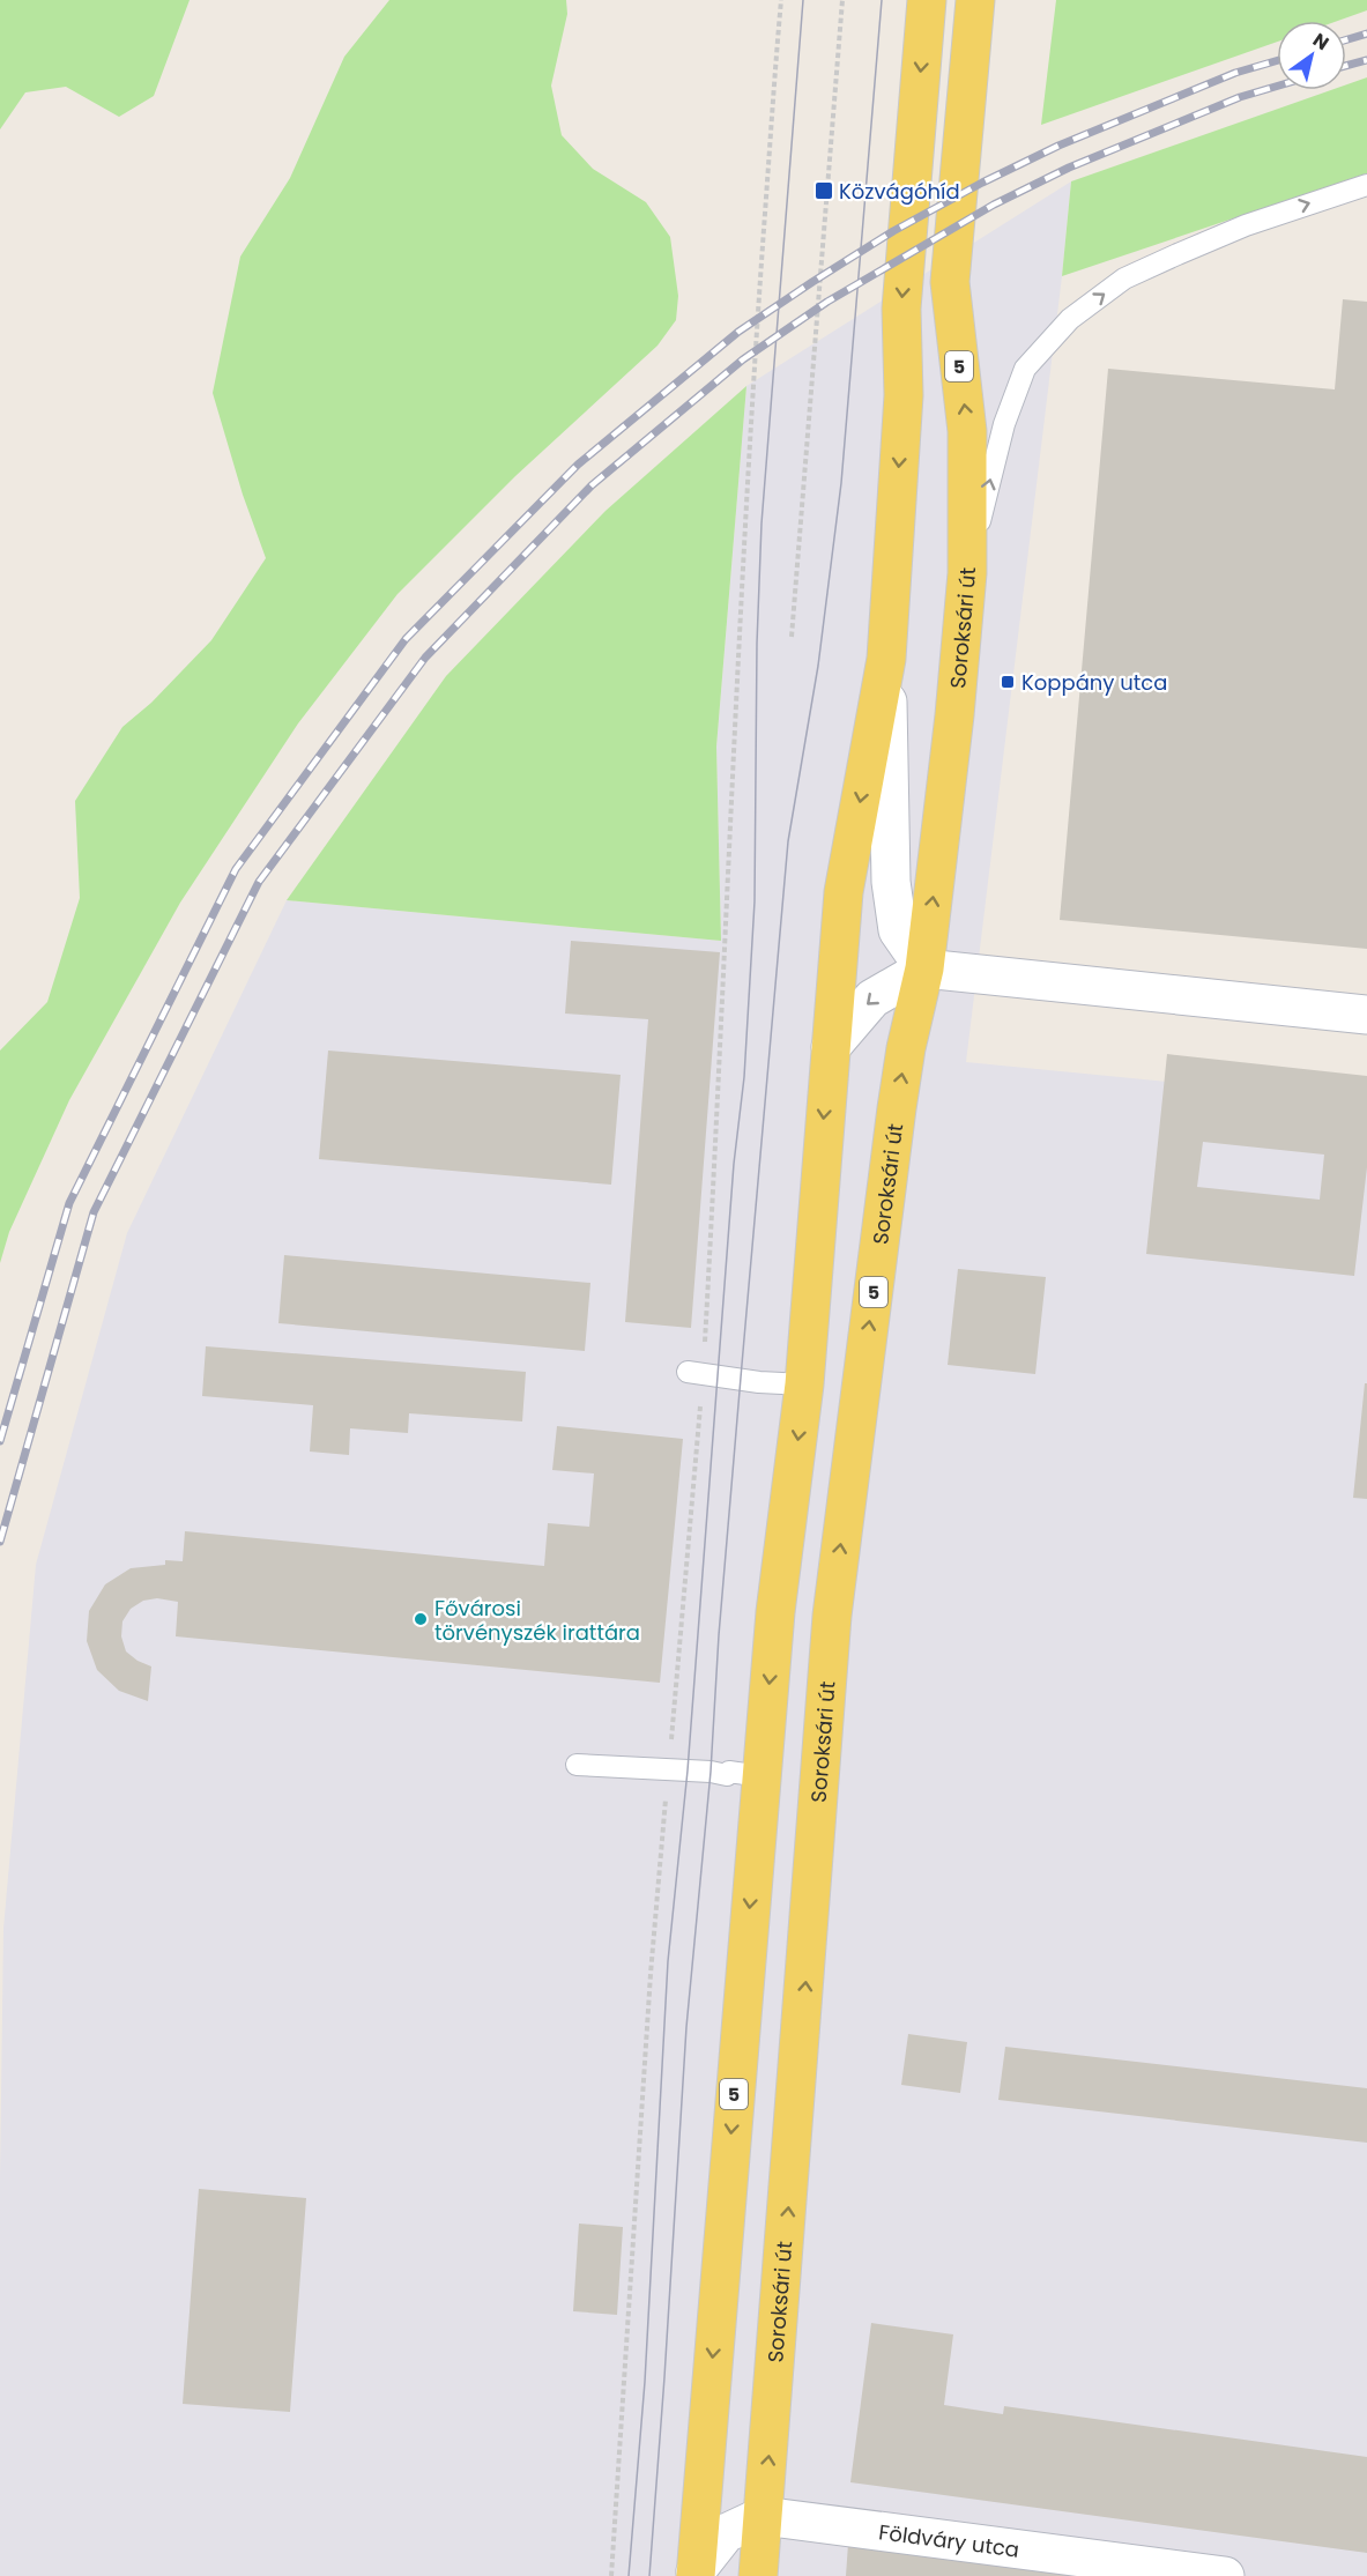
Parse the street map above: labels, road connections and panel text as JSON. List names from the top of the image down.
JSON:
{
  "streets": {
    "main road": ["5", "Soroksári út"],
    "street": ["Földváry utca"]
  },
  "crossings": [
    ["Soroksári út", "Földváry utca"]
  ],
  "places": {
    "transit": ["Közvágóhíd", "Koppány utca"],
    "other": ["Fővárosi törvényszék irattára"]
  },
  "north": "top right"
}
